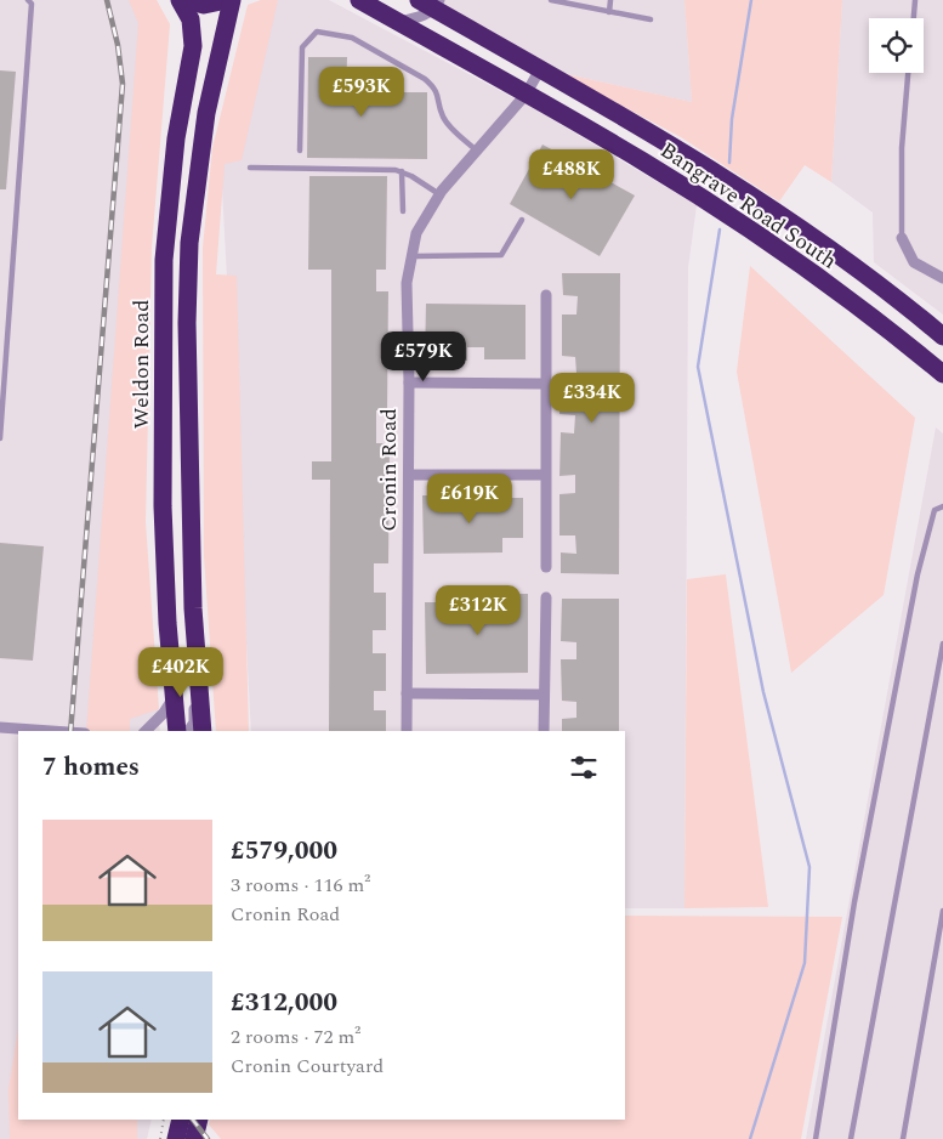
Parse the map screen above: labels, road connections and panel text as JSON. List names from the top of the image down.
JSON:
{
  "streets": {
    "highway": ["Bangrave Road South", "Weldon Road"],
    "street": ["Cronin Road"]
  },
  "crossings": [
    ["Bangrave Road South", "Cronin Road"]
  ],
  "page": {
    "price": [
      "£593K",
      "£488K",
      "£579K",
      "£334K",
      "£619K",
      "£312K",
      "£402K"
    ],
    "heading": "7 homes",
    "list": [
      {
        "name": "£579,000",
        "note": "3 rooms · 116 m² · Cronin Road"
      },
      {
        "name": "£312,000",
        "note": "2 rooms · 72 m² · Cronin Courtyard"
      }
    ]
  }
}
